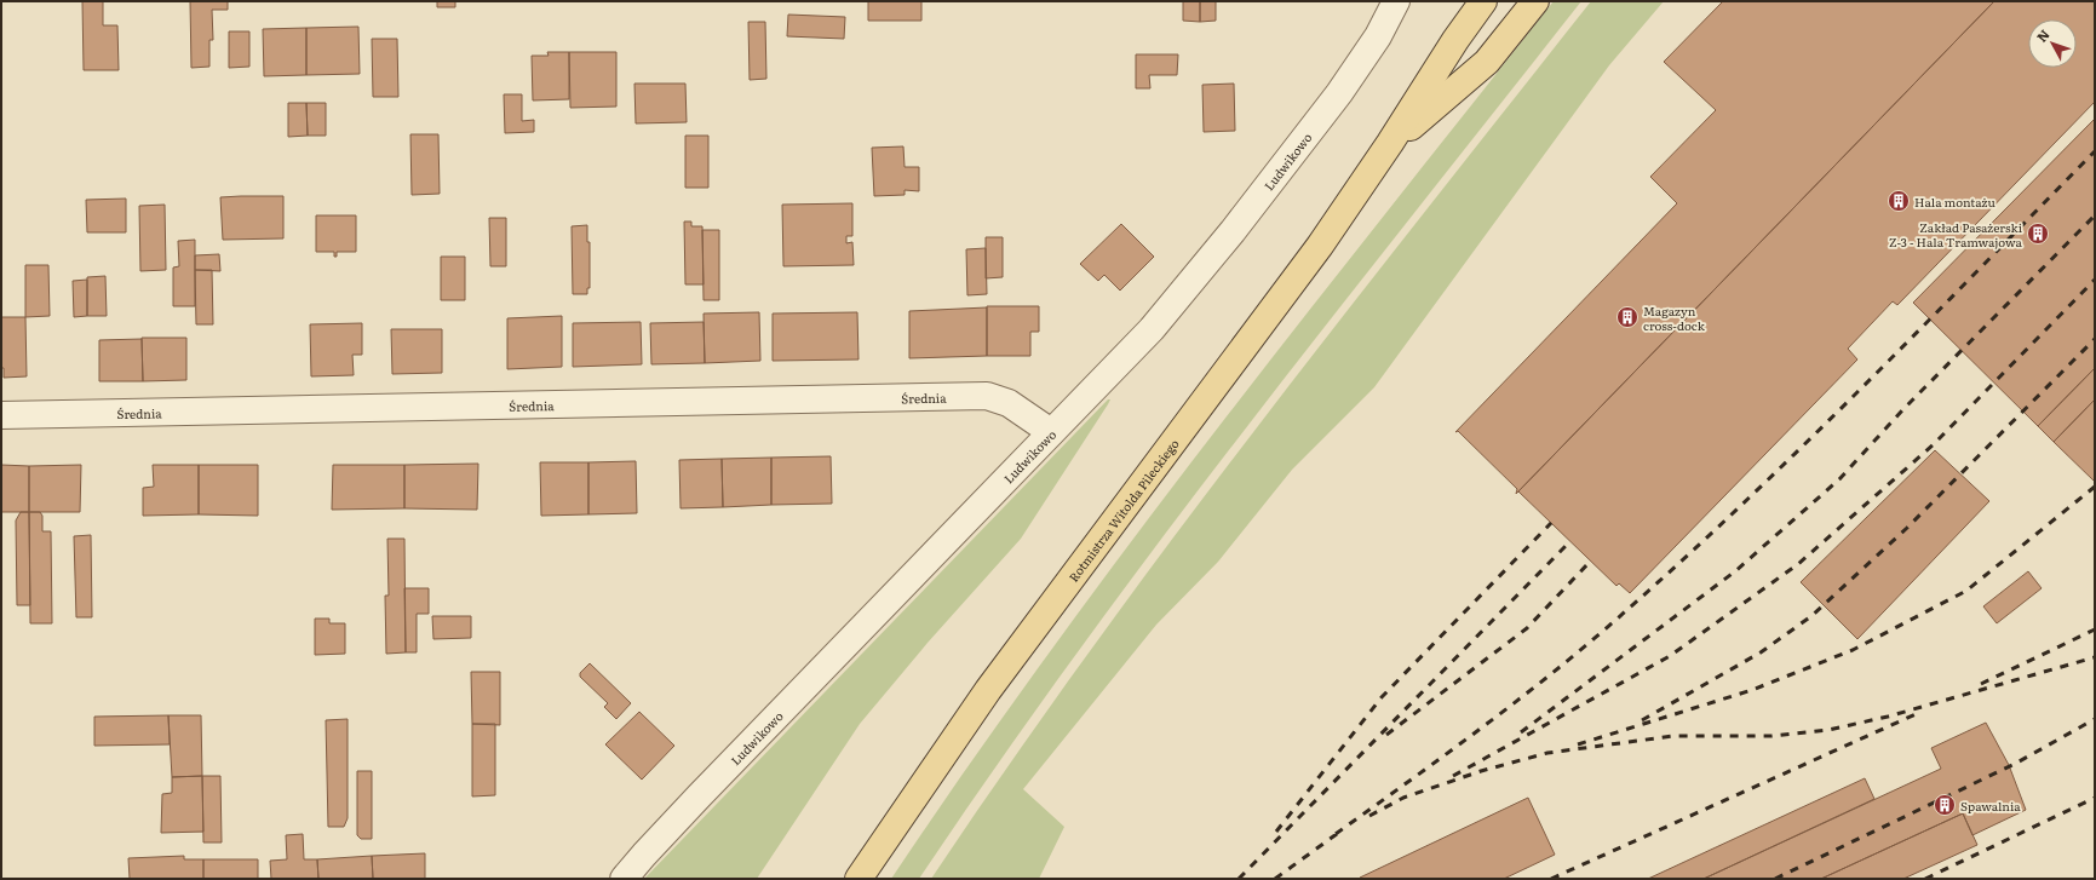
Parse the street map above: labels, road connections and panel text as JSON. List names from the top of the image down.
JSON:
{
  "streets": {
    "main road": ["Rotmistrza Witolda Pileckiego"],
    "street": ["Ludwikowo", "Średnia"]
  },
  "crossings": [
    ["Ludwikowo", "Średnia"]
  ],
  "places": {
    "building": [
      "Hala montażu",
      "Zakład Pasażerski Z-3 - Hala Tramwajowa",
      "Magazyn cross-dock",
      "Spawalnia"
    ]
  },
  "north": "top left"
}
